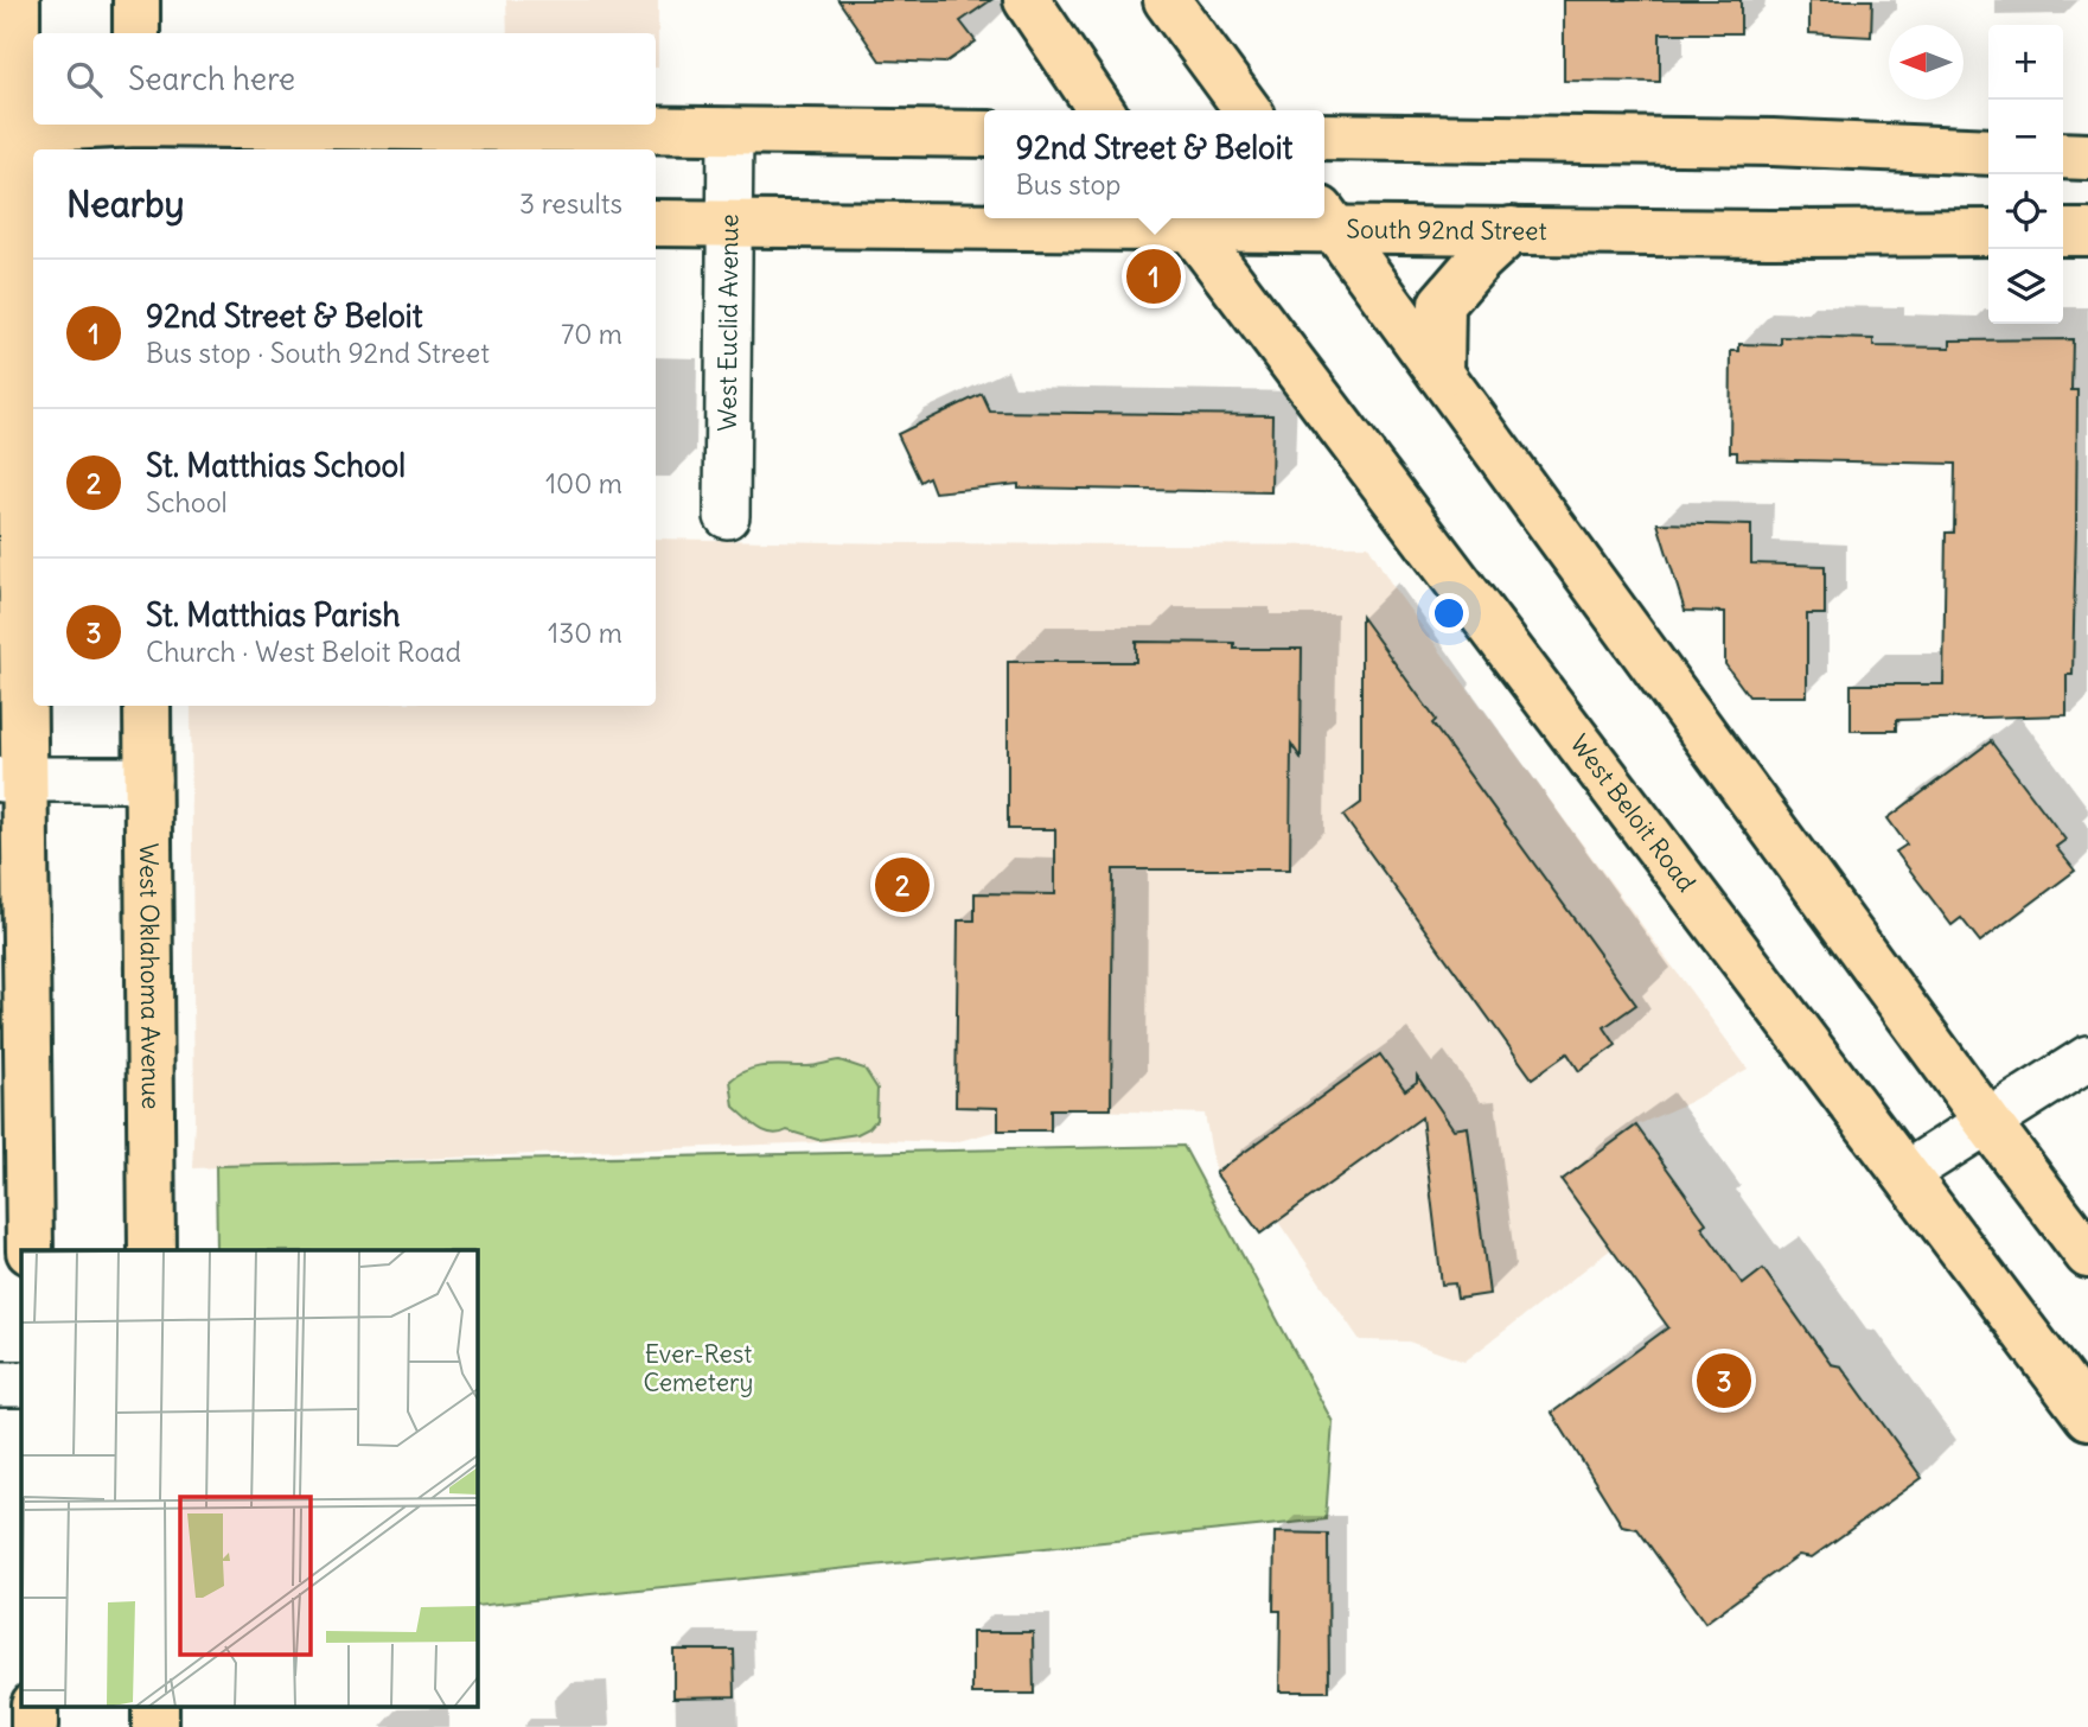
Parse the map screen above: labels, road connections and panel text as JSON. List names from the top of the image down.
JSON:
{
  "streets": {
    "main road": ["South 92nd Street", "West Beloit Road", "West Oklahoma Avenue"],
    "street": ["West Euclid Avenue"]
  },
  "crossings": [
    ["South 92nd Street", "West Euclid Avenue"],
    ["South 92nd Street", "West Beloit Road"]
  ],
  "parks": ["Ever-Rest Cemetery"],
  "north": "left",
  "page": {
    "map_buttons": ["+", "−"],
    "search": "Search here",
    "popup": ["92nd Street & Beloit", "Bus stop"],
    "heading": ["Nearby", "3 results"],
    "pins": ["1", "2", "3"],
    "list": [
      {
        "mark": "1",
        "name": "92nd Street & Beloit",
        "note": "Bus stop · South 92nd Street",
        "value": "70 m"
      },
      {
        "mark": "2",
        "name": "St. Matthias School",
        "note": "School",
        "value": "100 m"
      },
      {
        "mark": "3",
        "name": "St. Matthias Parish",
        "note": "Church · West Beloit Road",
        "value": "130 m"
      }
    ]
  }
}
